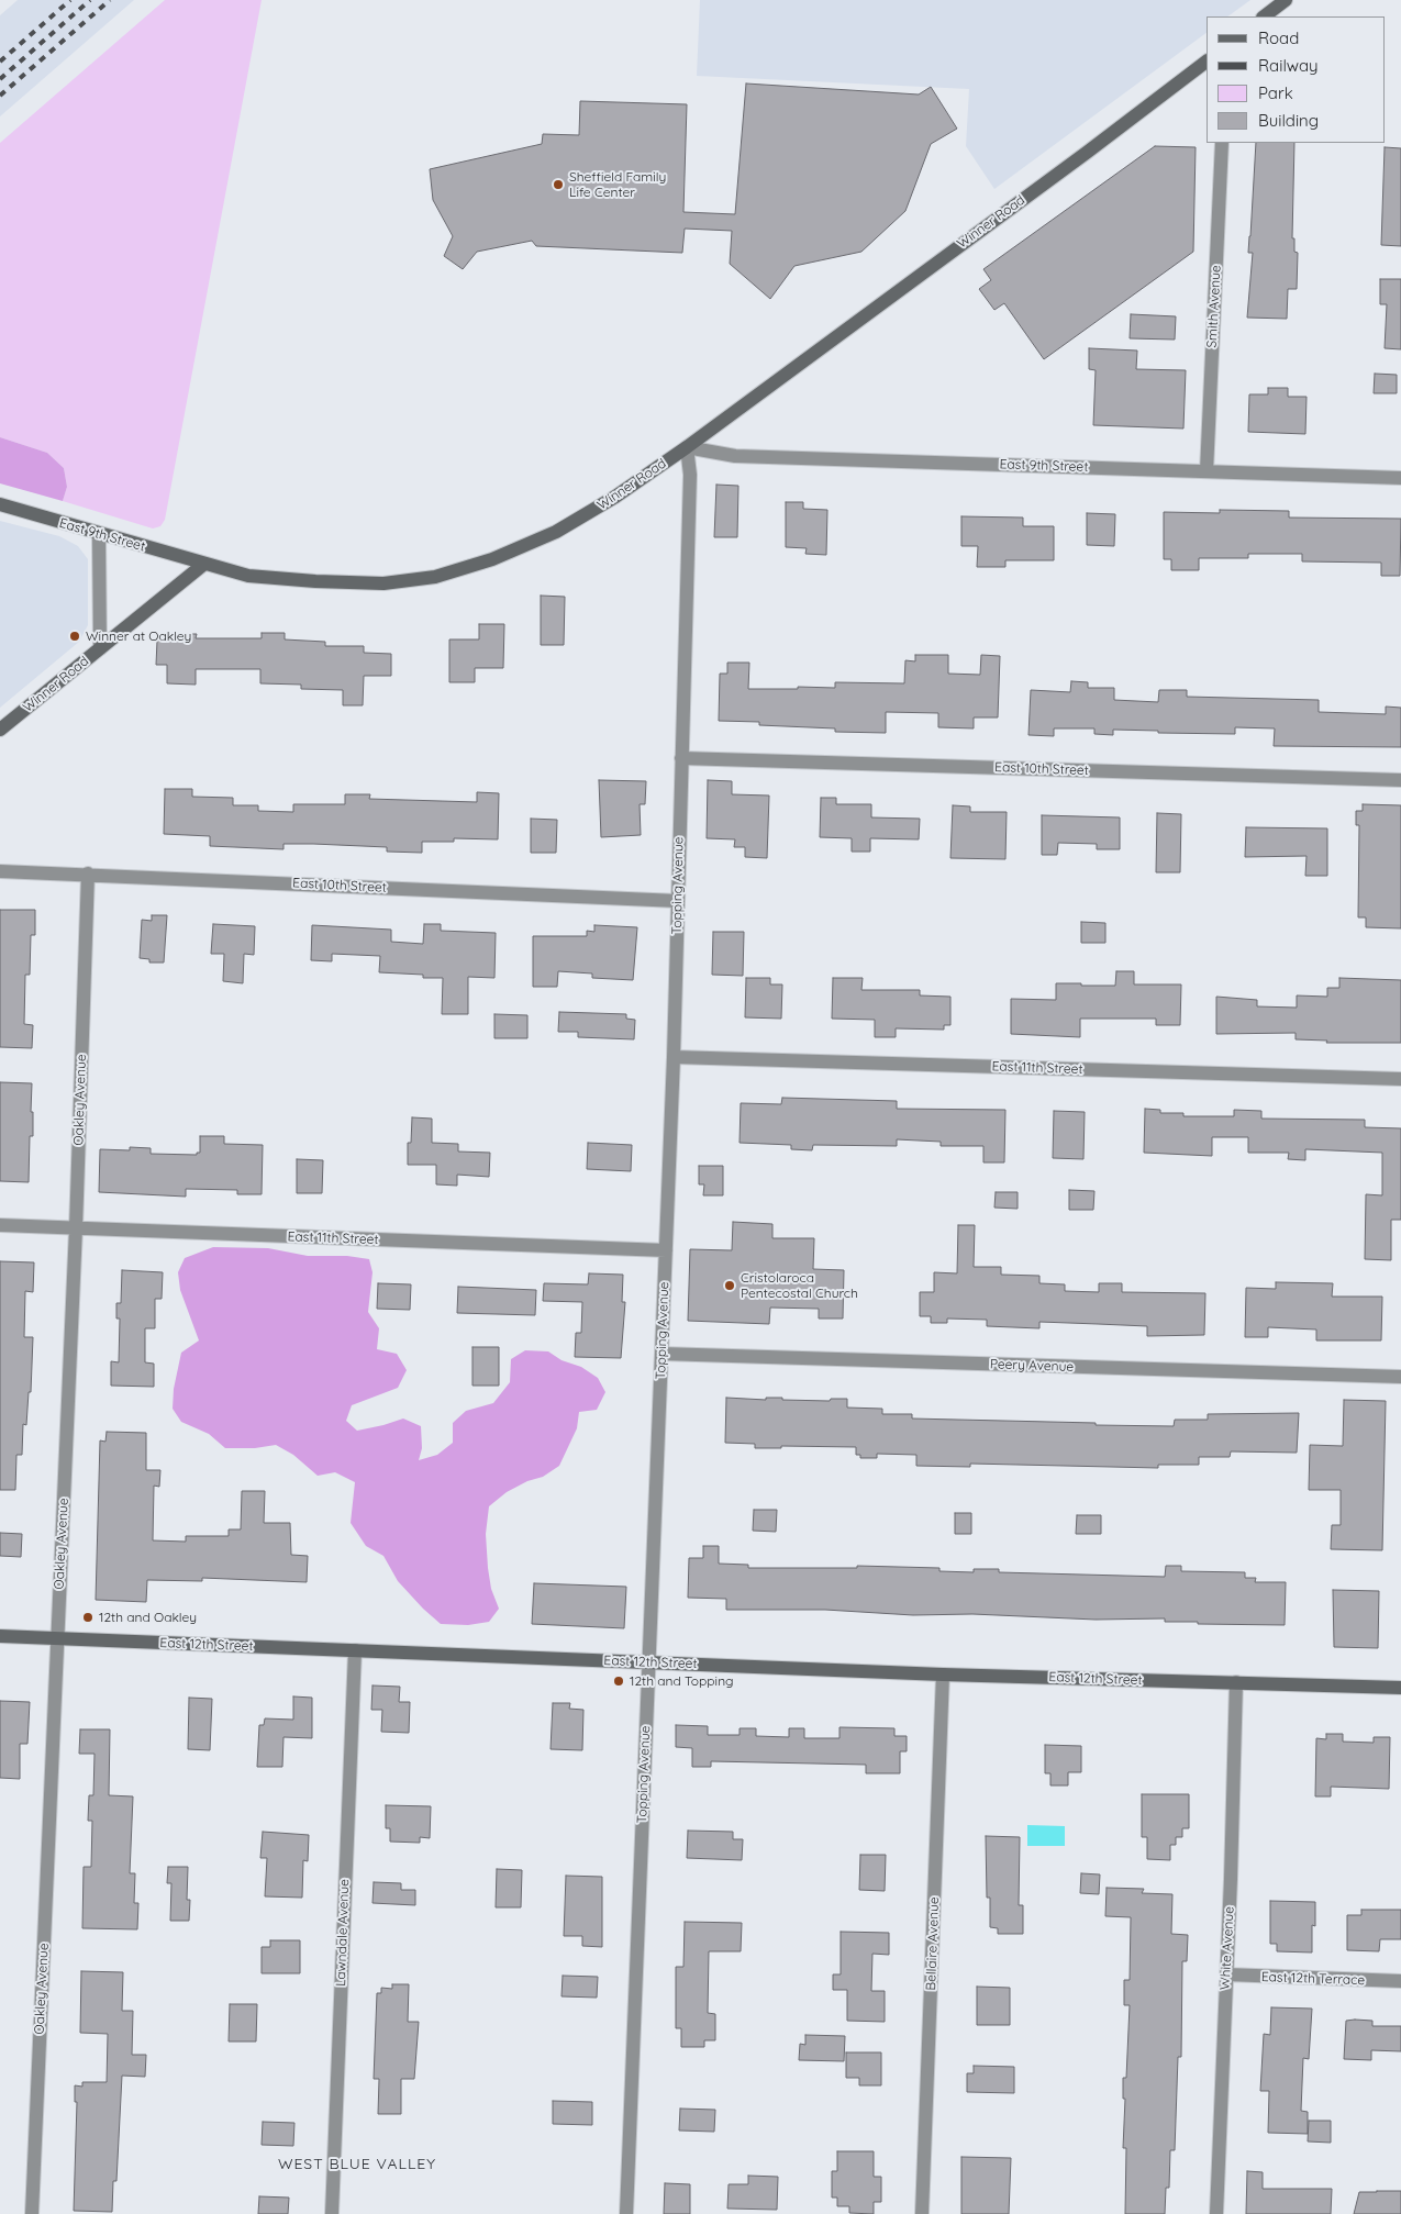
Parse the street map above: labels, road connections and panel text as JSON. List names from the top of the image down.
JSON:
{
  "streets": {
    "street": [
      "Winner Road",
      "Smith Avenue",
      "East 9th Street",
      "East 10th Street",
      "Topping Avenue",
      "East 11th Street",
      "Oakley Avenue",
      "Peery Avenue",
      "East 12th Street",
      "Lawndale Avenue",
      "Bellaire Avenue",
      "White Avenue",
      "East 12th Terrace"
    ]
  },
  "crossings": [
    ["Winner Road", "East 9th Street"],
    ["Winner Road", "Topping Avenue"],
    ["Smith Avenue", "East 9th Street"],
    ["East 9th Street", "Topping Avenue"],
    ["East 10th Street", "Topping Avenue"],
    ["East 10th Street", "Oakley Avenue"],
    ["Topping Avenue", "East 11th Street"],
    ["Topping Avenue", "Peery Avenue"],
    ["Topping Avenue", "East 12th Street"],
    ["East 11th Street", "Oakley Avenue"],
    ["Oakley Avenue", "East 12th Street"],
    ["East 12th Street", "Lawndale Avenue"],
    ["East 12th Street", "Bellaire Avenue"],
    ["East 12th Street", "White Avenue"],
    ["White Avenue", "East 12th Terrace"]
  ],
  "districts": ["WEST BLUE VALLEY"],
  "places": [
    "Sheffield Family Life Center",
    "Winner at Oakley",
    "Cristolaroca Pentecostal Church",
    "12th and Oakley",
    "12th and Topping"
  ],
  "legend": [
    "Road",
    "Railway",
    "Park",
    "Building"
  ]
}
